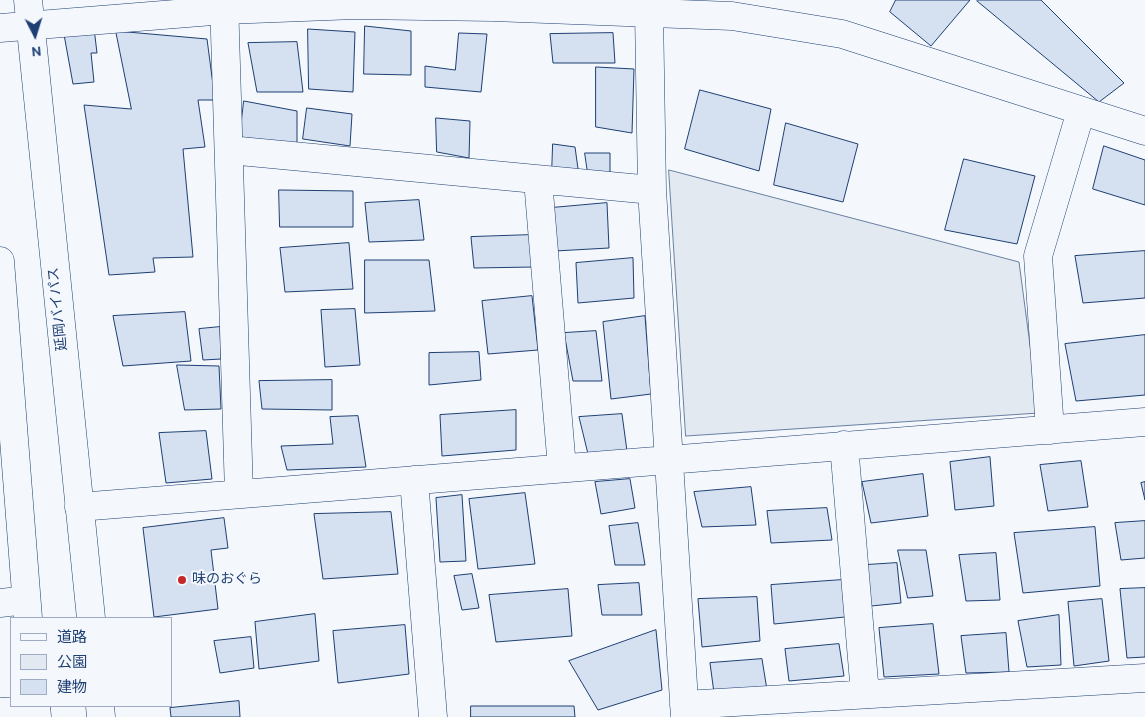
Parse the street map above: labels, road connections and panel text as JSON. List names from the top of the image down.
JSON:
{
  "streets": {
    "main road": ["延岡バイパス"]
  },
  "places": ["味のおぐら"],
  "legend": ["道路", "公園", "建物"],
  "north": "bottom"
}
